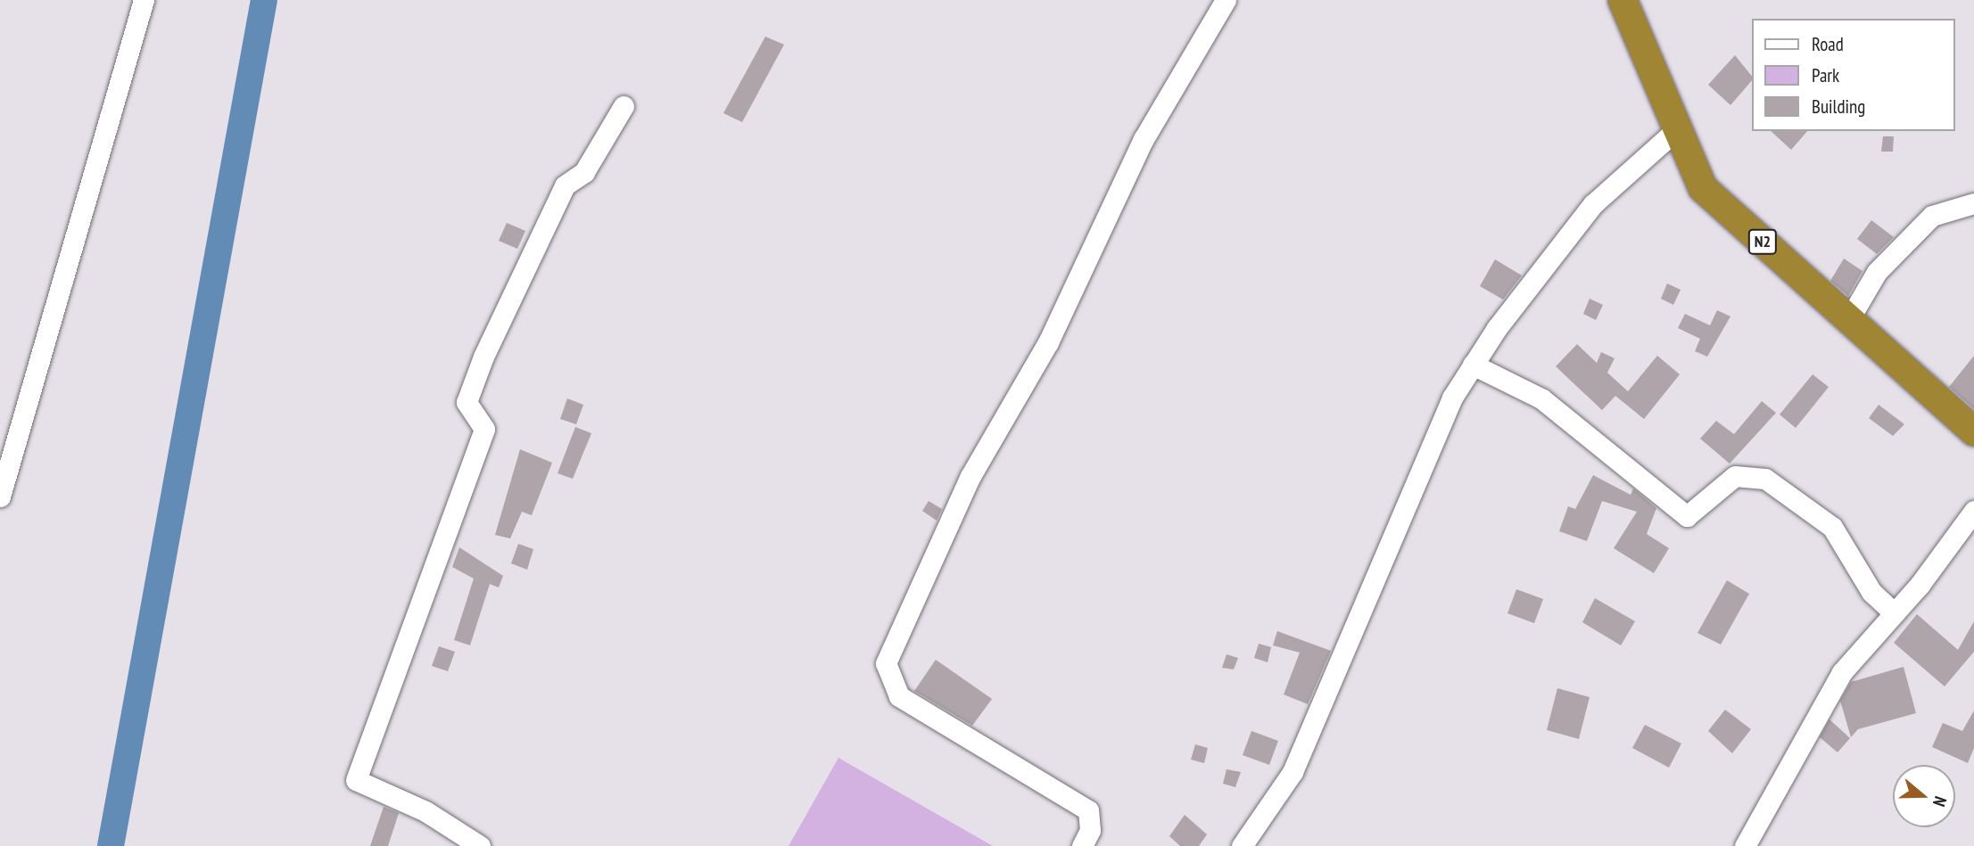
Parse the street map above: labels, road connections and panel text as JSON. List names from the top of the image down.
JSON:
{
  "streets": {
    "highway": ["N2"]
  },
  "legend": ["Road", "Park", "Building"],
  "north": "right"
}
